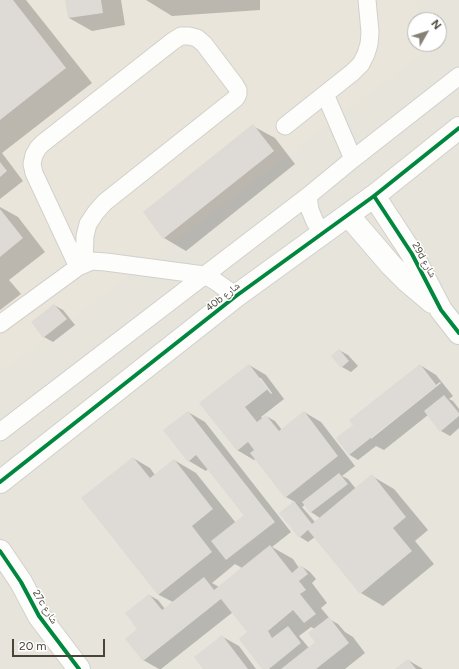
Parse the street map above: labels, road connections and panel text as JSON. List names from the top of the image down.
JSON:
{
  "streets": {
    "street": ["29d شارع", "40b شارع", "27c شارع"]
  },
  "crossings": [
    ["29d شارع", "40b شارع"]
  ],
  "scale_bar": "20 m",
  "north": "top right"
}
